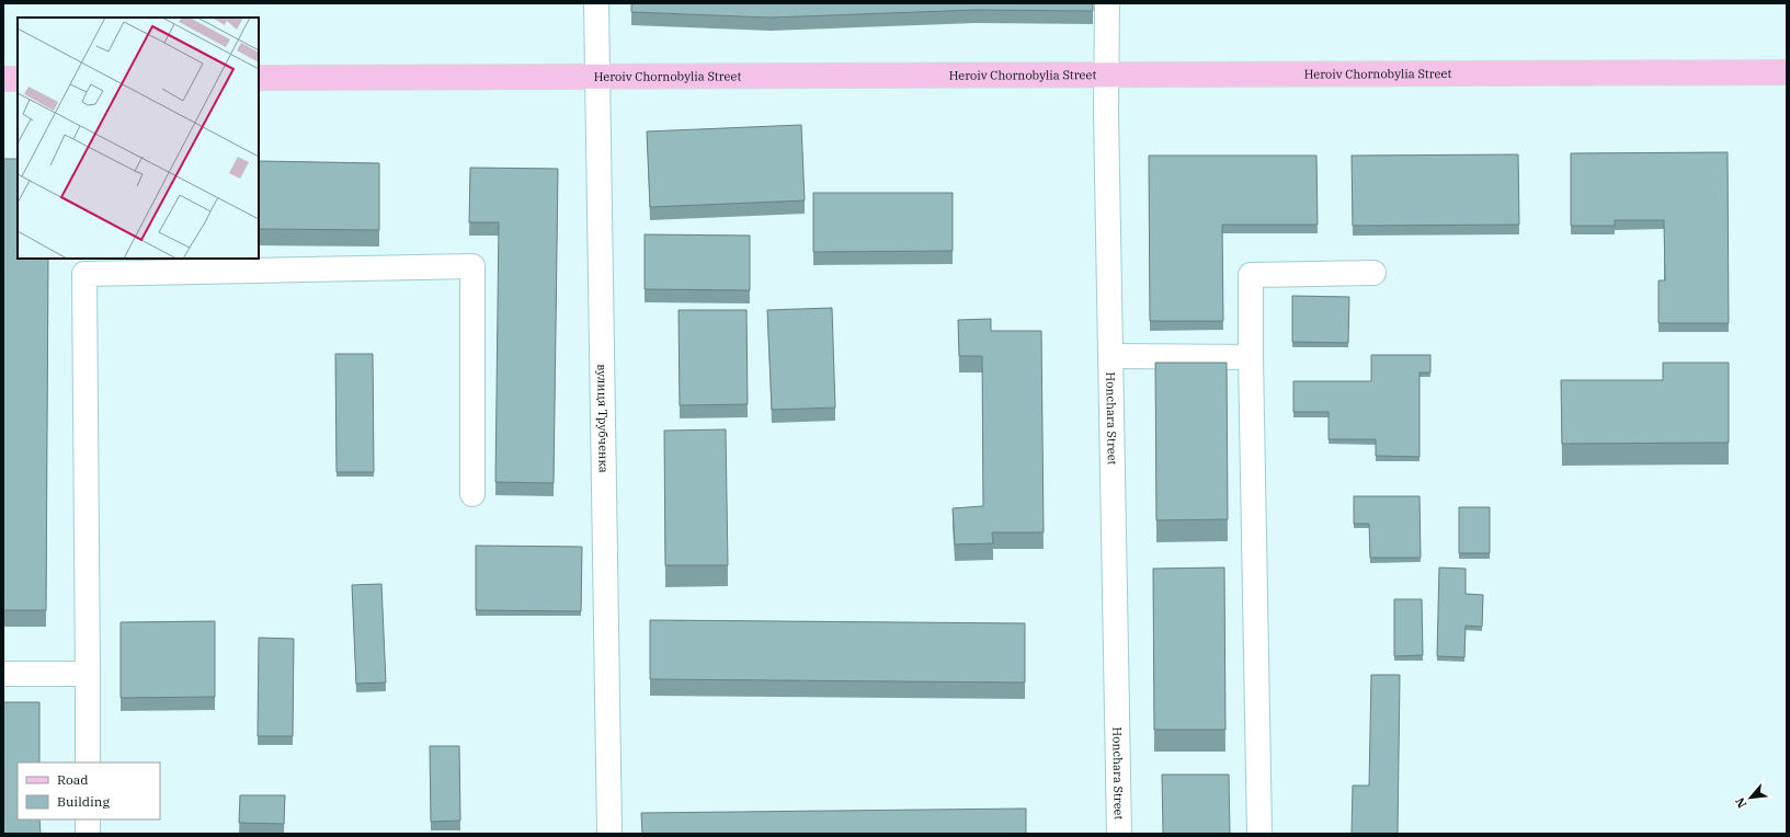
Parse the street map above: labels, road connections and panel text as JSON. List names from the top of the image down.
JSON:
{
  "streets": {
    "main road": ["Heroiv Chornobylia Street"],
    "street": ["вулиця Трубченка", "Honchara Street"]
  },
  "crossings": [
    ["Heroiv Chornobylia Street", "вулиця Трубченка"],
    ["Heroiv Chornobylia Street", "Honchara Street"]
  ],
  "legend": ["Road", "Building"],
  "north": "bottom left"
}
